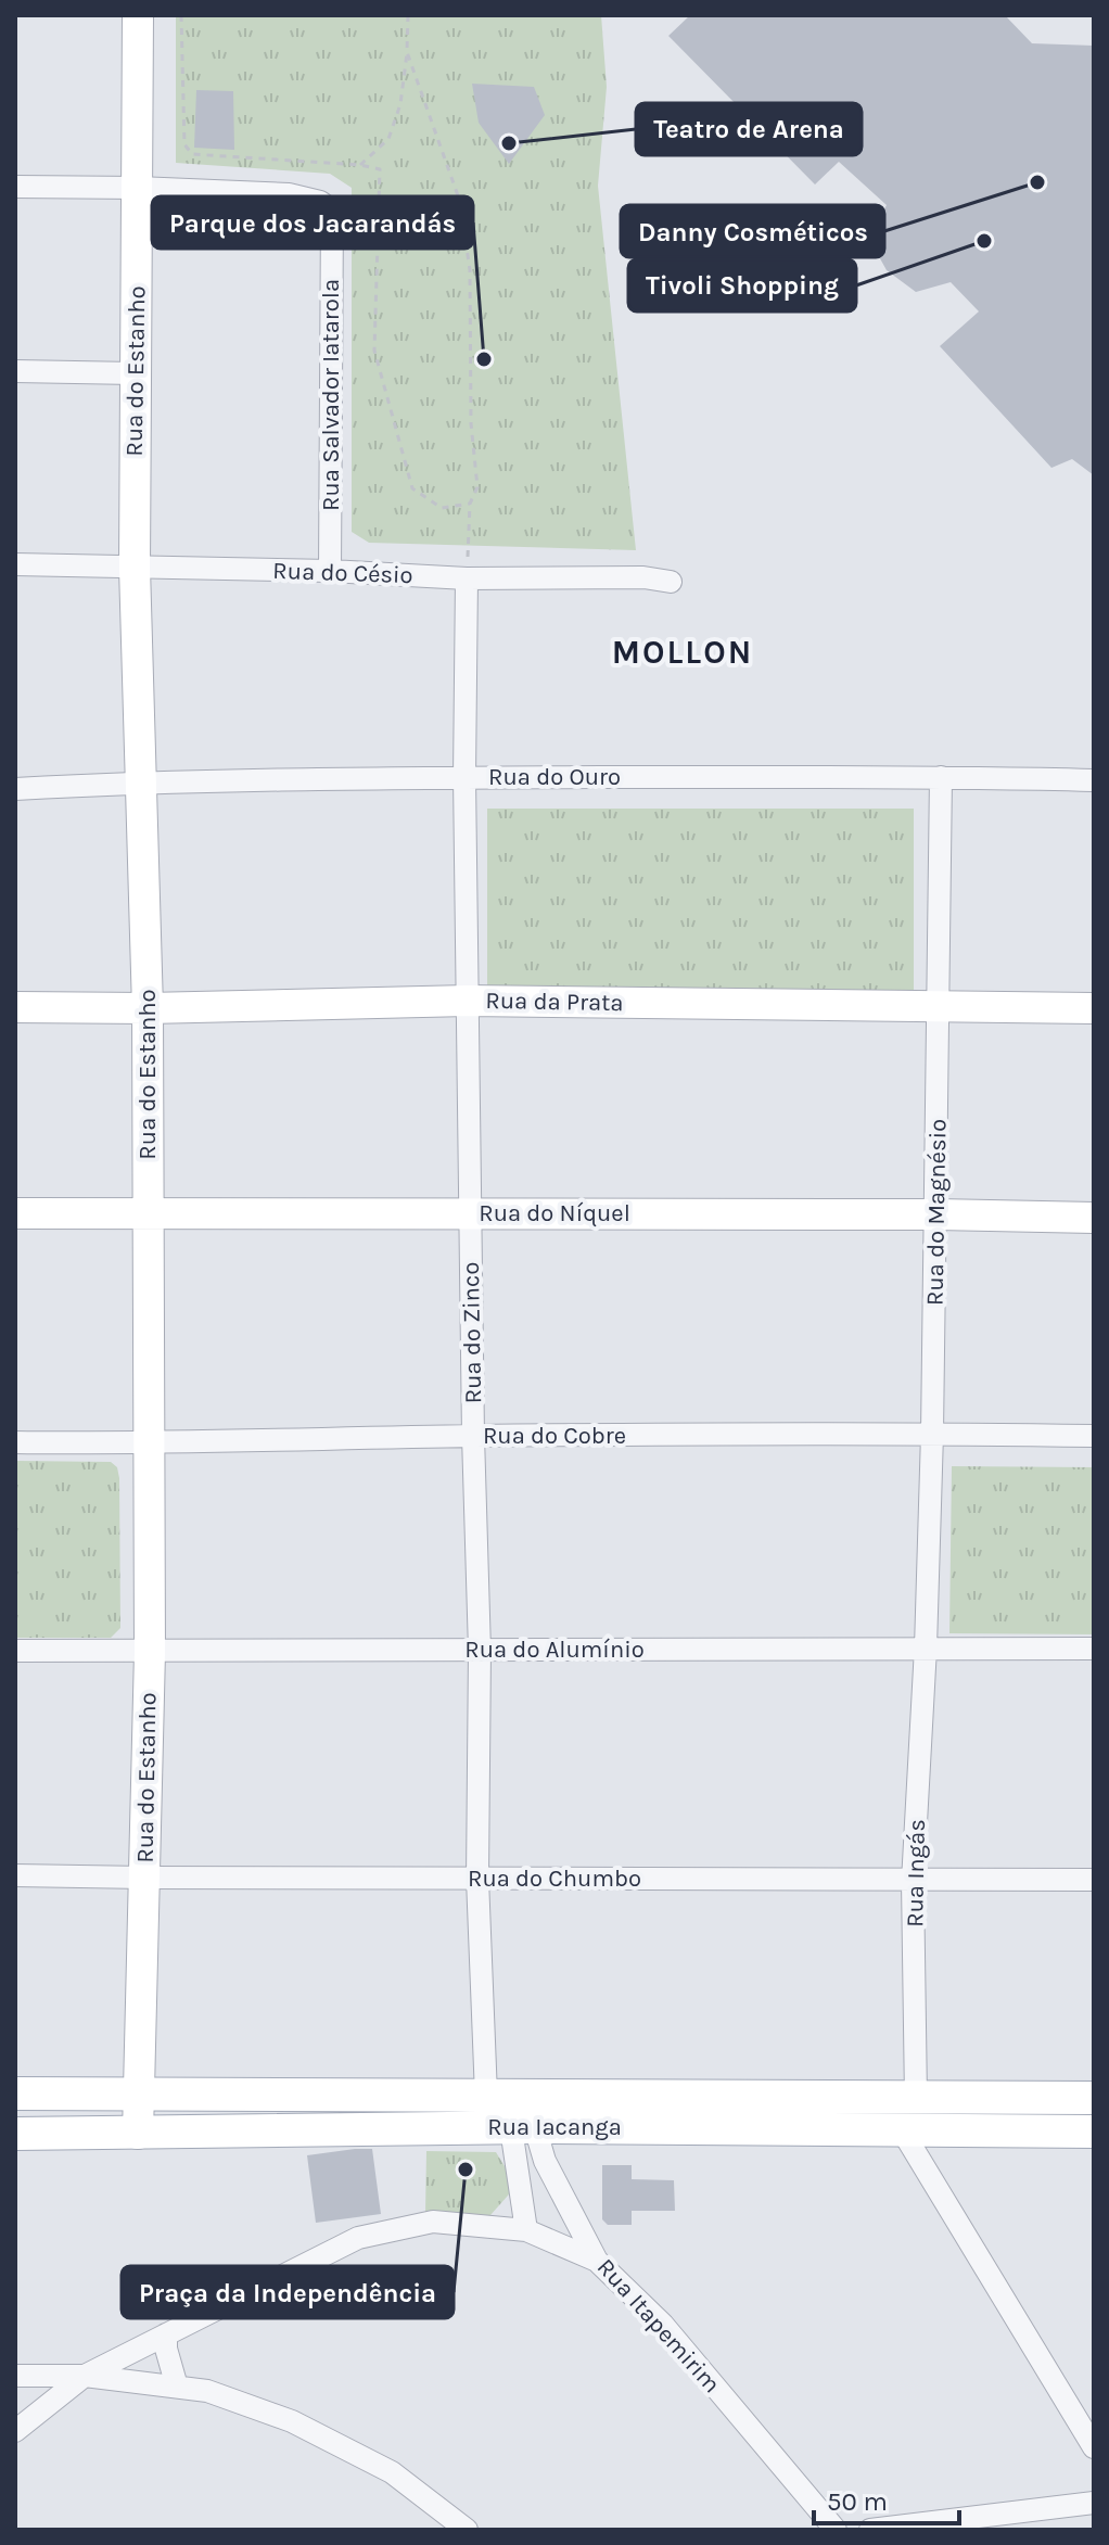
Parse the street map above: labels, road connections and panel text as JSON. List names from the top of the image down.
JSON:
{
  "streets": {
    "main road": ["Rua Iacanga"],
    "street": [
      "Rua do Estanho",
      "Rua Salvador Iatarola",
      "Rua do Césio",
      "Rua do Ouro",
      "Rua da Prata",
      "Rua do Magnésio",
      "Rua do Níquel",
      "Rua do Zinco",
      "Rua do Cobre",
      "Rua do Alumínio",
      "Rua Ingás",
      "Rua do Chumbo",
      "Rua Itapemirim"
    ]
  },
  "crossings": [
    ["Rua do Estanho", "Rua Salvador Iatarola"],
    ["Rua do Estanho", "Rua do Césio"],
    ["Rua do Estanho", "Rua do Ouro"],
    ["Rua do Estanho", "Rua da Prata"],
    ["Rua do Estanho", "Rua do Níquel"],
    ["Rua do Estanho", "Rua do Cobre"],
    ["Rua do Estanho", "Rua do Alumínio"],
    ["Rua do Estanho", "Rua do Chumbo"],
    ["Rua do Estanho", "Rua Iacanga"],
    ["Rua Salvador Iatarola", "Rua do Césio"],
    ["Rua do Césio", "Rua do Zinco"],
    ["Rua do Ouro", "Rua do Magnésio"],
    ["Rua do Ouro", "Rua do Zinco"],
    ["Rua da Prata", "Rua do Magnésio"],
    ["Rua da Prata", "Rua do Zinco"],
    ["Rua do Magnésio", "Rua do Níquel"],
    ["Rua do Magnésio", "Rua do Cobre"],
    ["Rua do Magnésio", "Rua do Alumínio"],
    ["Rua do Magnésio", "Rua Ingás"],
    ["Rua do Níquel", "Rua do Zinco"],
    ["Rua do Zinco", "Rua do Cobre"],
    ["Rua do Zinco", "Rua do Alumínio"],
    ["Rua do Zinco", "Rua do Chumbo"],
    ["Rua do Zinco", "Rua Itapemirim"],
    ["Rua do Alumínio", "Rua Ingás"],
    ["Rua Ingás", "Rua do Chumbo"],
    ["Rua Ingás", "Rua Iacanga"],
    ["Rua do Chumbo", "Rua Itapemirim"],
    ["Rua Iacanga", "Rua Itapemirim"]
  ],
  "districts": ["MOLLON"],
  "places": [
    "Teatro de Arena",
    "Danny Cosméticos",
    "Tivoli Shopping",
    "Parque dos Jacarandás",
    "Praça da Independência"
  ],
  "scale_bar": "50 m"
}
